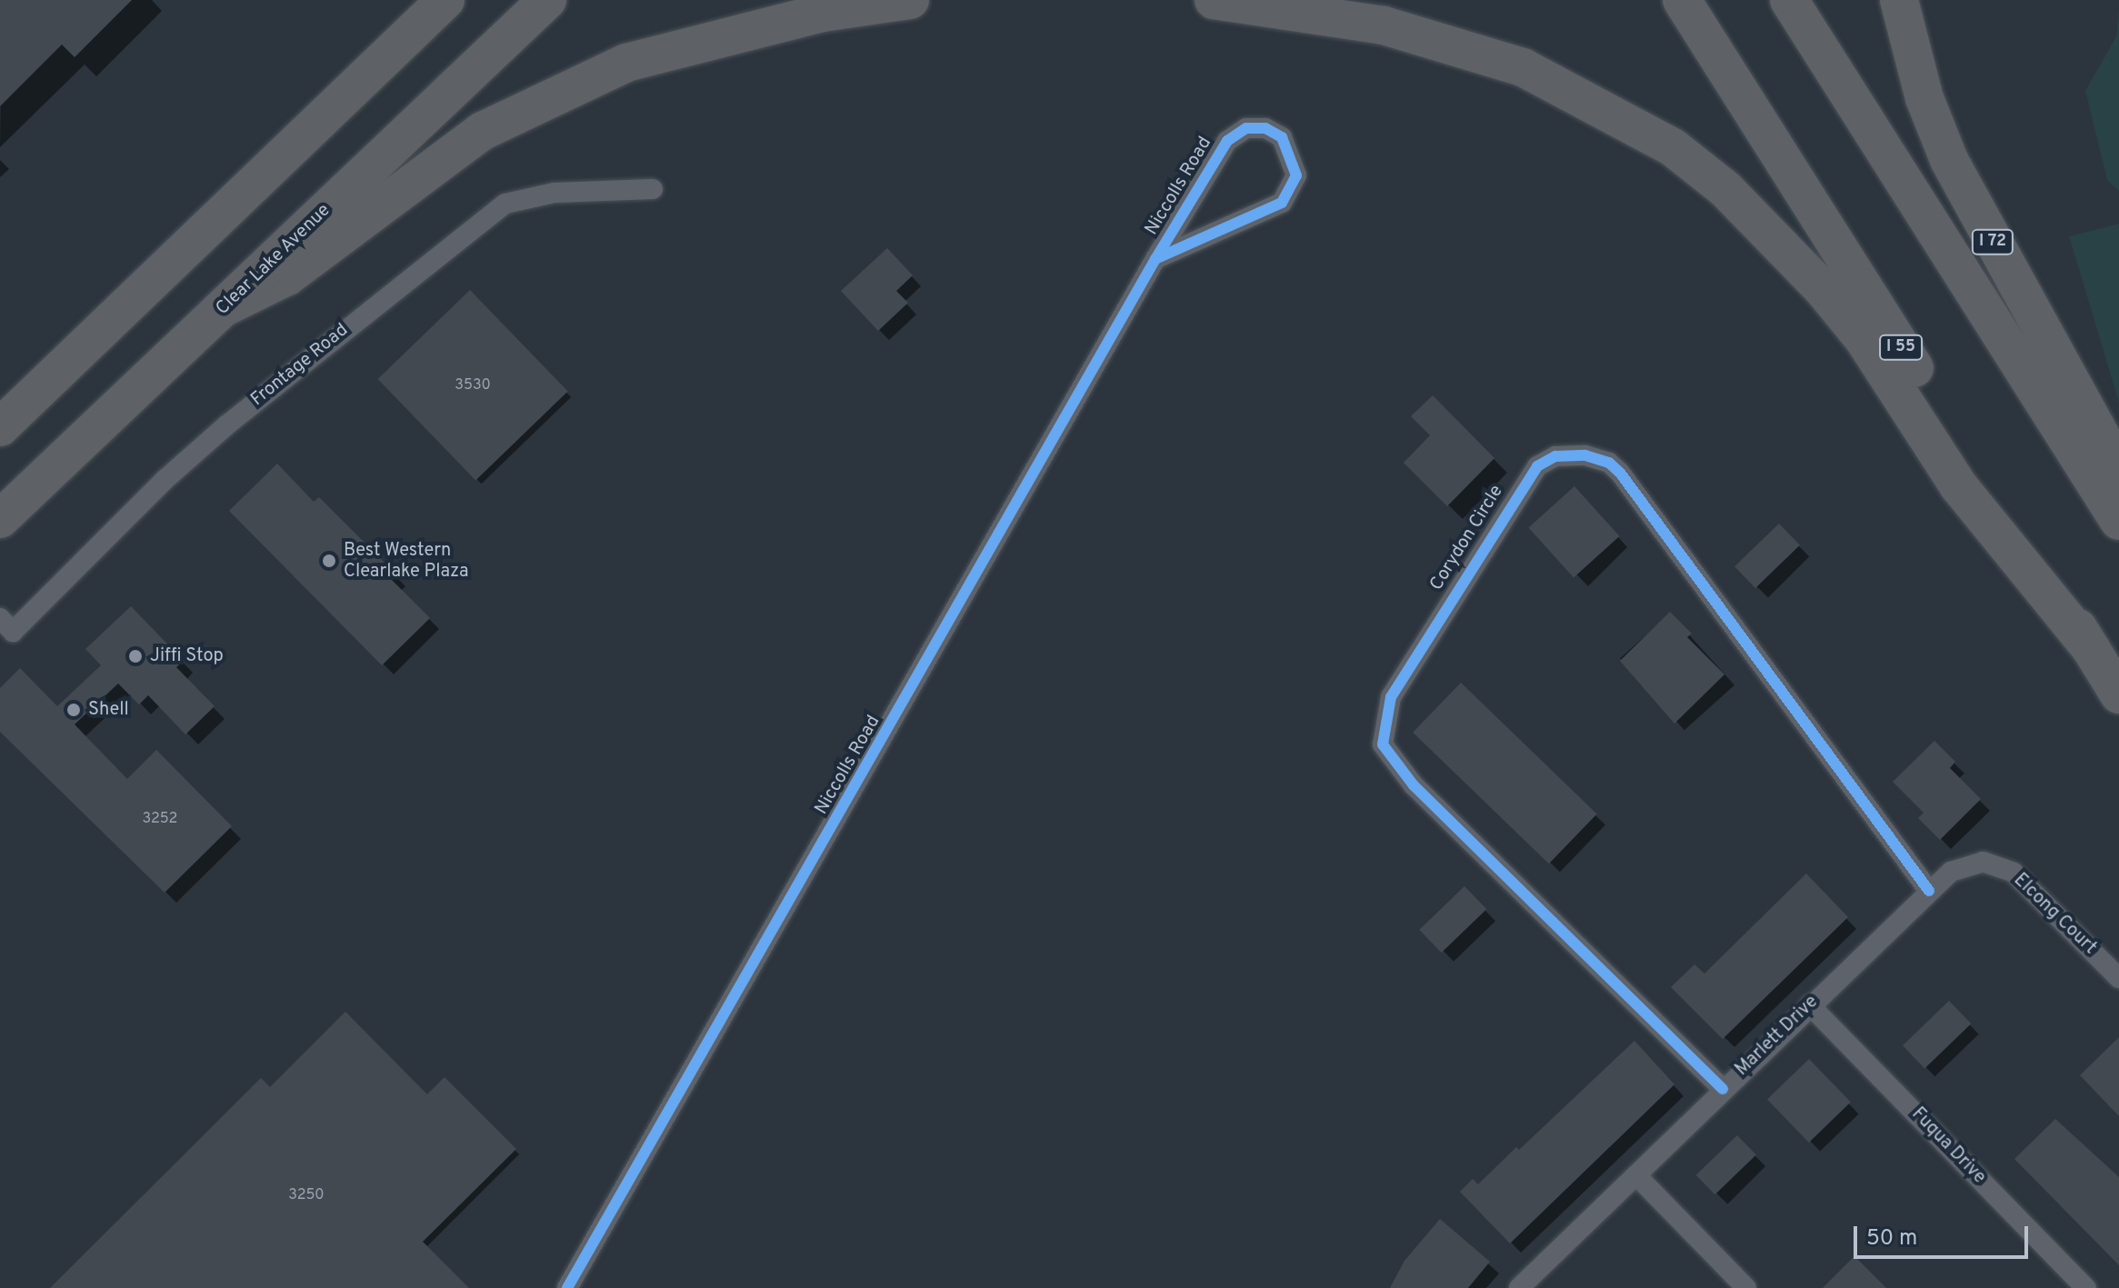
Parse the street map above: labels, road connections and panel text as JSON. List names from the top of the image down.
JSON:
{
  "streets": {
    "highway": ["I 72", "Clear Lake Avenue", "I 55"],
    "street": [
      "Niccolls Road",
      "Frontage Road",
      "Corydon Circle",
      "Elcong Court",
      "Marlett Drive",
      "Fuqua Drive"
    ]
  },
  "crossings": [
    ["Corydon Circle", "Marlett Drive"],
    ["Elcong Court", "Marlett Drive"],
    ["Marlett Drive", "Fuqua Drive"]
  ],
  "places": ["Best Western Clearlake Plaza", "Jiffi Stop", "Shell"],
  "house_numbers": ["3530", "3252", "3250"],
  "scale_bar": "50 m"
}
